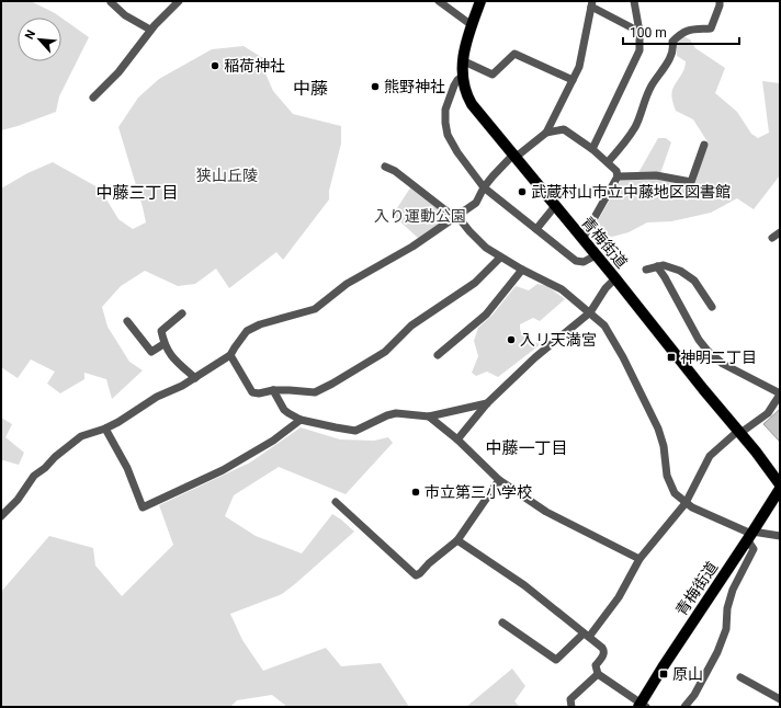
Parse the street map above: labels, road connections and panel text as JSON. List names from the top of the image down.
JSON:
{
  "streets": {
    "main road": ["青梅街道"]
  },
  "districts": ["中藤", "中藤三丁目", "中藤一丁目"],
  "parks": ["狭山丘陵", "入り運動公園"],
  "places": {
    "other": [
      "稲荷神社",
      "熊野神社",
      "武蔵村山市立中藤地区図書館",
      "入リ天満宮",
      "市立第三小学校"
    ],
    "transit": ["神明二丁目", "原山"]
  },
  "scale_bar": "100 m",
  "north": "top left"
}
